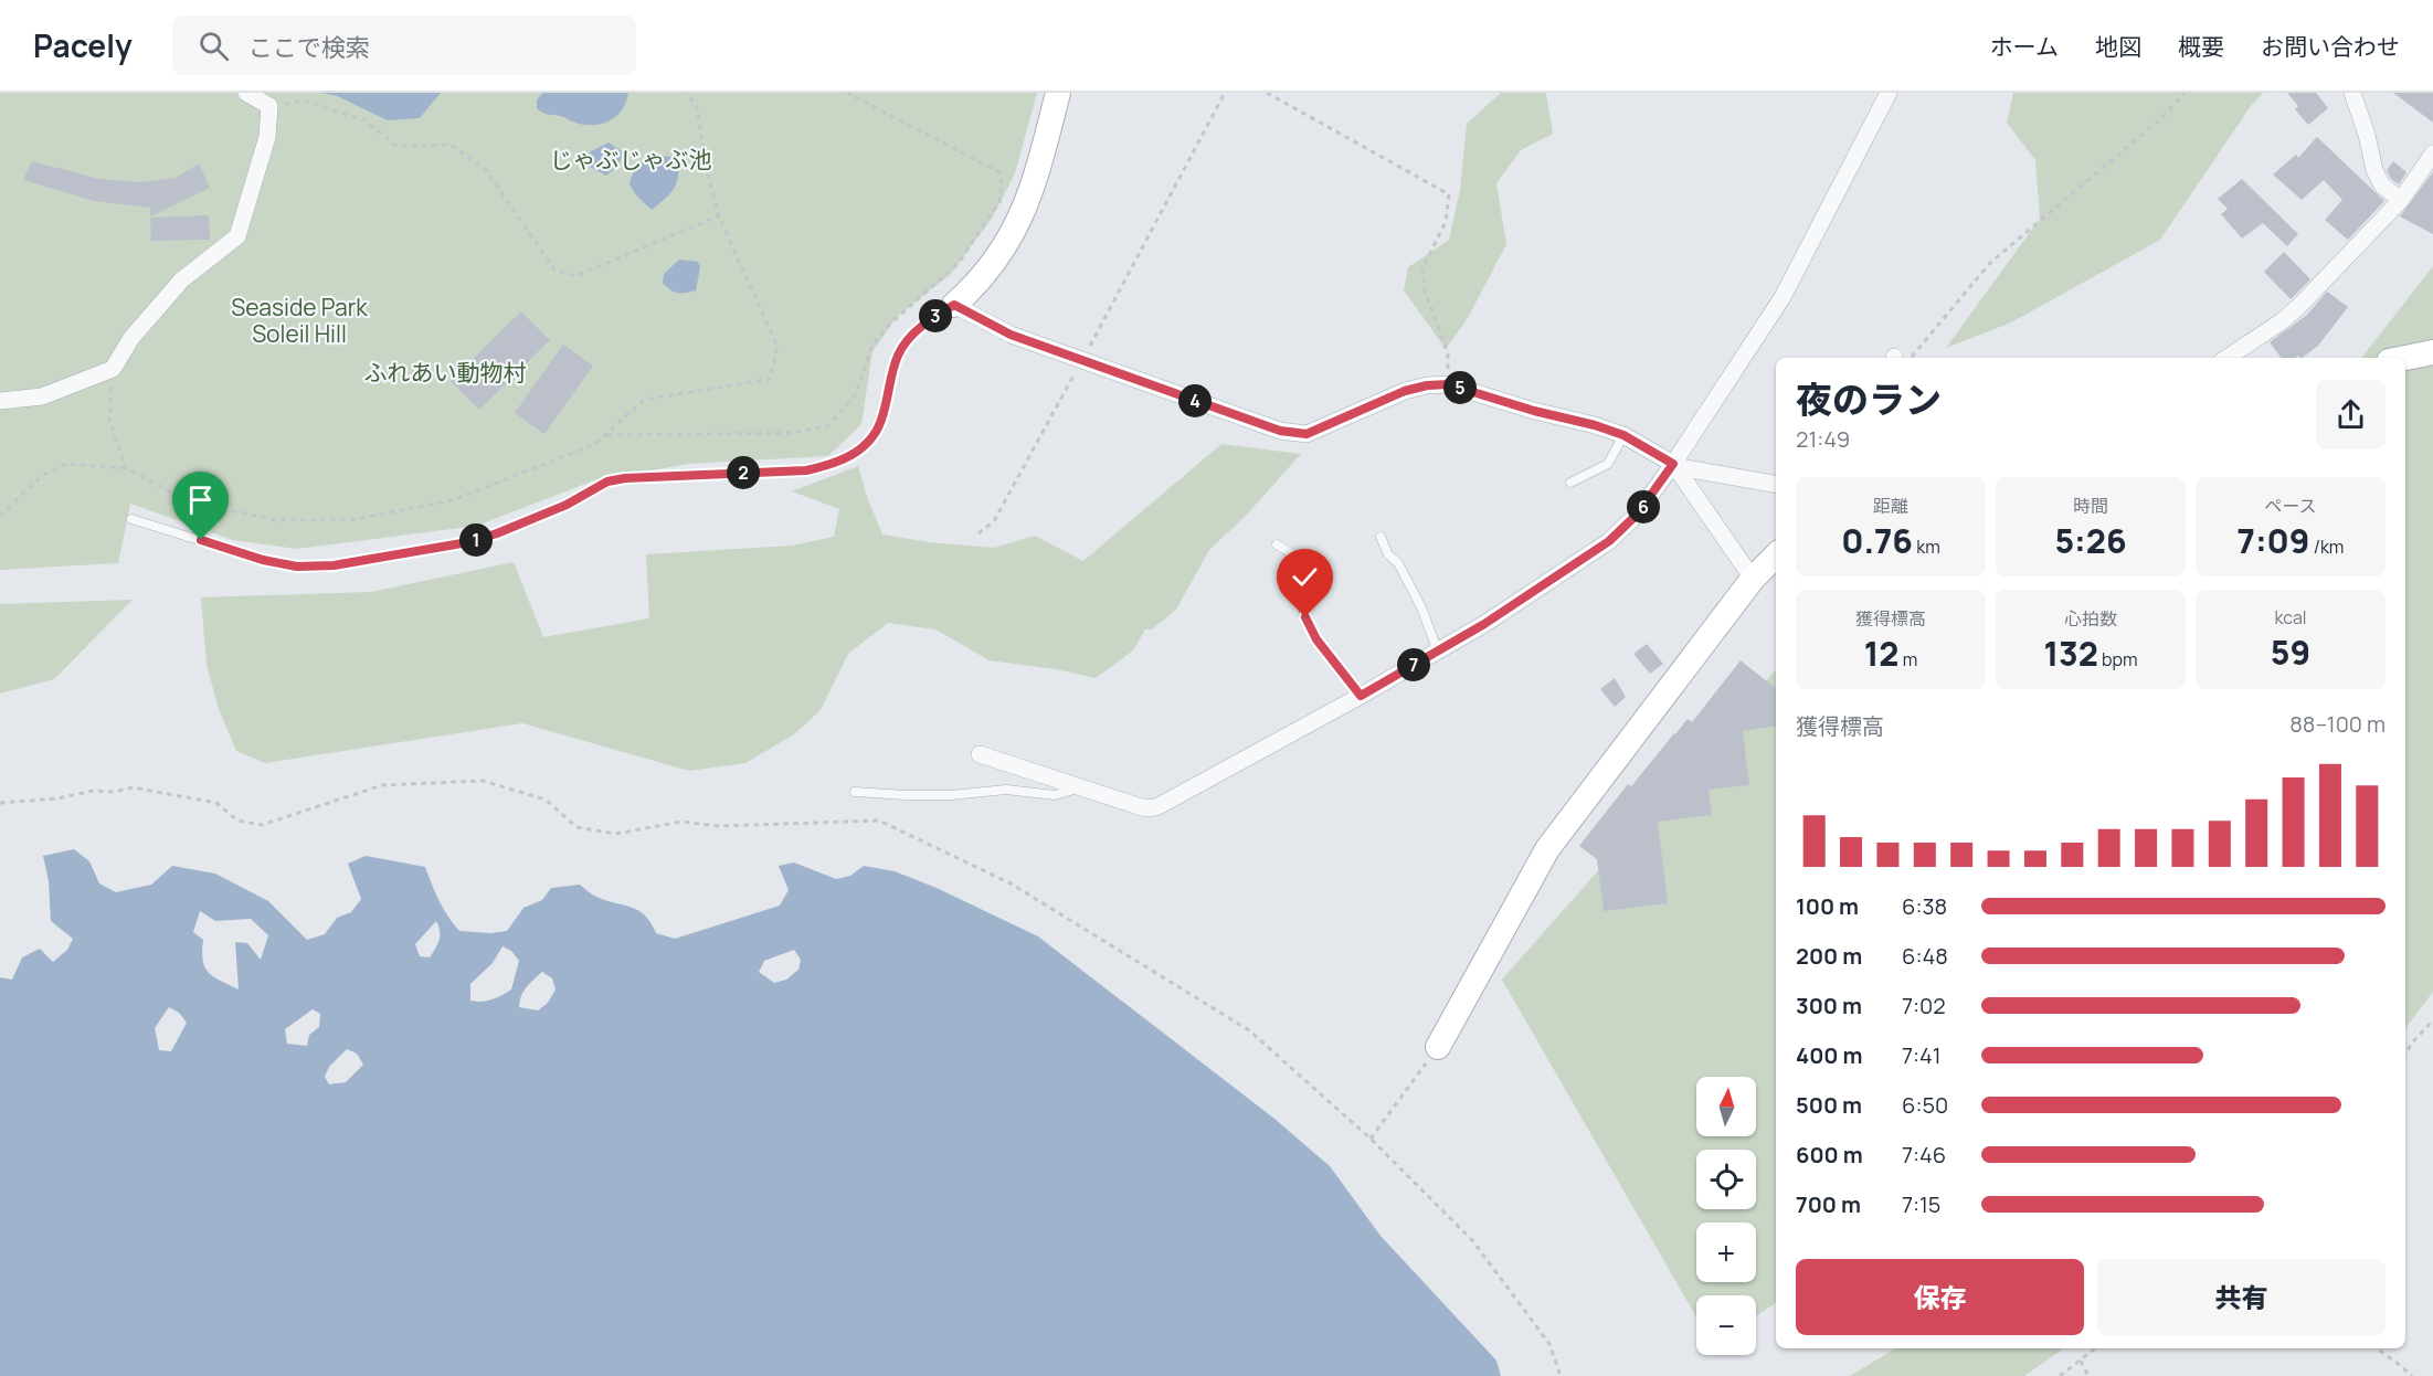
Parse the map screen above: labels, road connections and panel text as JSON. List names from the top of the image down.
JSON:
{
  "parks": ["じゃぶじゃぶ池", "Seaside Park Soleil Hill", "ふれあい動物村"],
  "north": "top",
  "page": {
    "header": "Pacely",
    "search": "ここで検索",
    "nav": [
      "ホーム",
      "地図",
      "概要",
      "お問い合わせ"
    ],
    "pins": [
      "3",
      "5",
      "4",
      "2",
      "6",
      "1",
      "7"
    ],
    "heading": ["夜のラン", "21:49"],
    "stats": [
      ["距離", "0.76 km"],
      ["時間", "5:26"],
      ["ペース", "7:09 /km"],
      ["獲得標高", "12 m"],
      ["心拍数", "132 bpm"],
      ["kcal", "59"]
    ],
    "chart": ["獲得標高", "88–100 m"],
    "list": [
      {
        "name": "100 m",
        "note": "6:38"
      },
      {
        "name": "200 m",
        "note": "6:48"
      },
      {
        "name": "300 m",
        "note": "7:02"
      },
      {
        "name": "400 m",
        "note": "7:41"
      },
      {
        "name": "500 m",
        "note": "6:50"
      },
      {
        "name": "600 m",
        "note": "7:46"
      },
      {
        "name": "700 m",
        "note": "7:15"
      }
    ],
    "map_buttons": ["+", "−"],
    "buttons": ["保存", "共有"]
  }
}
